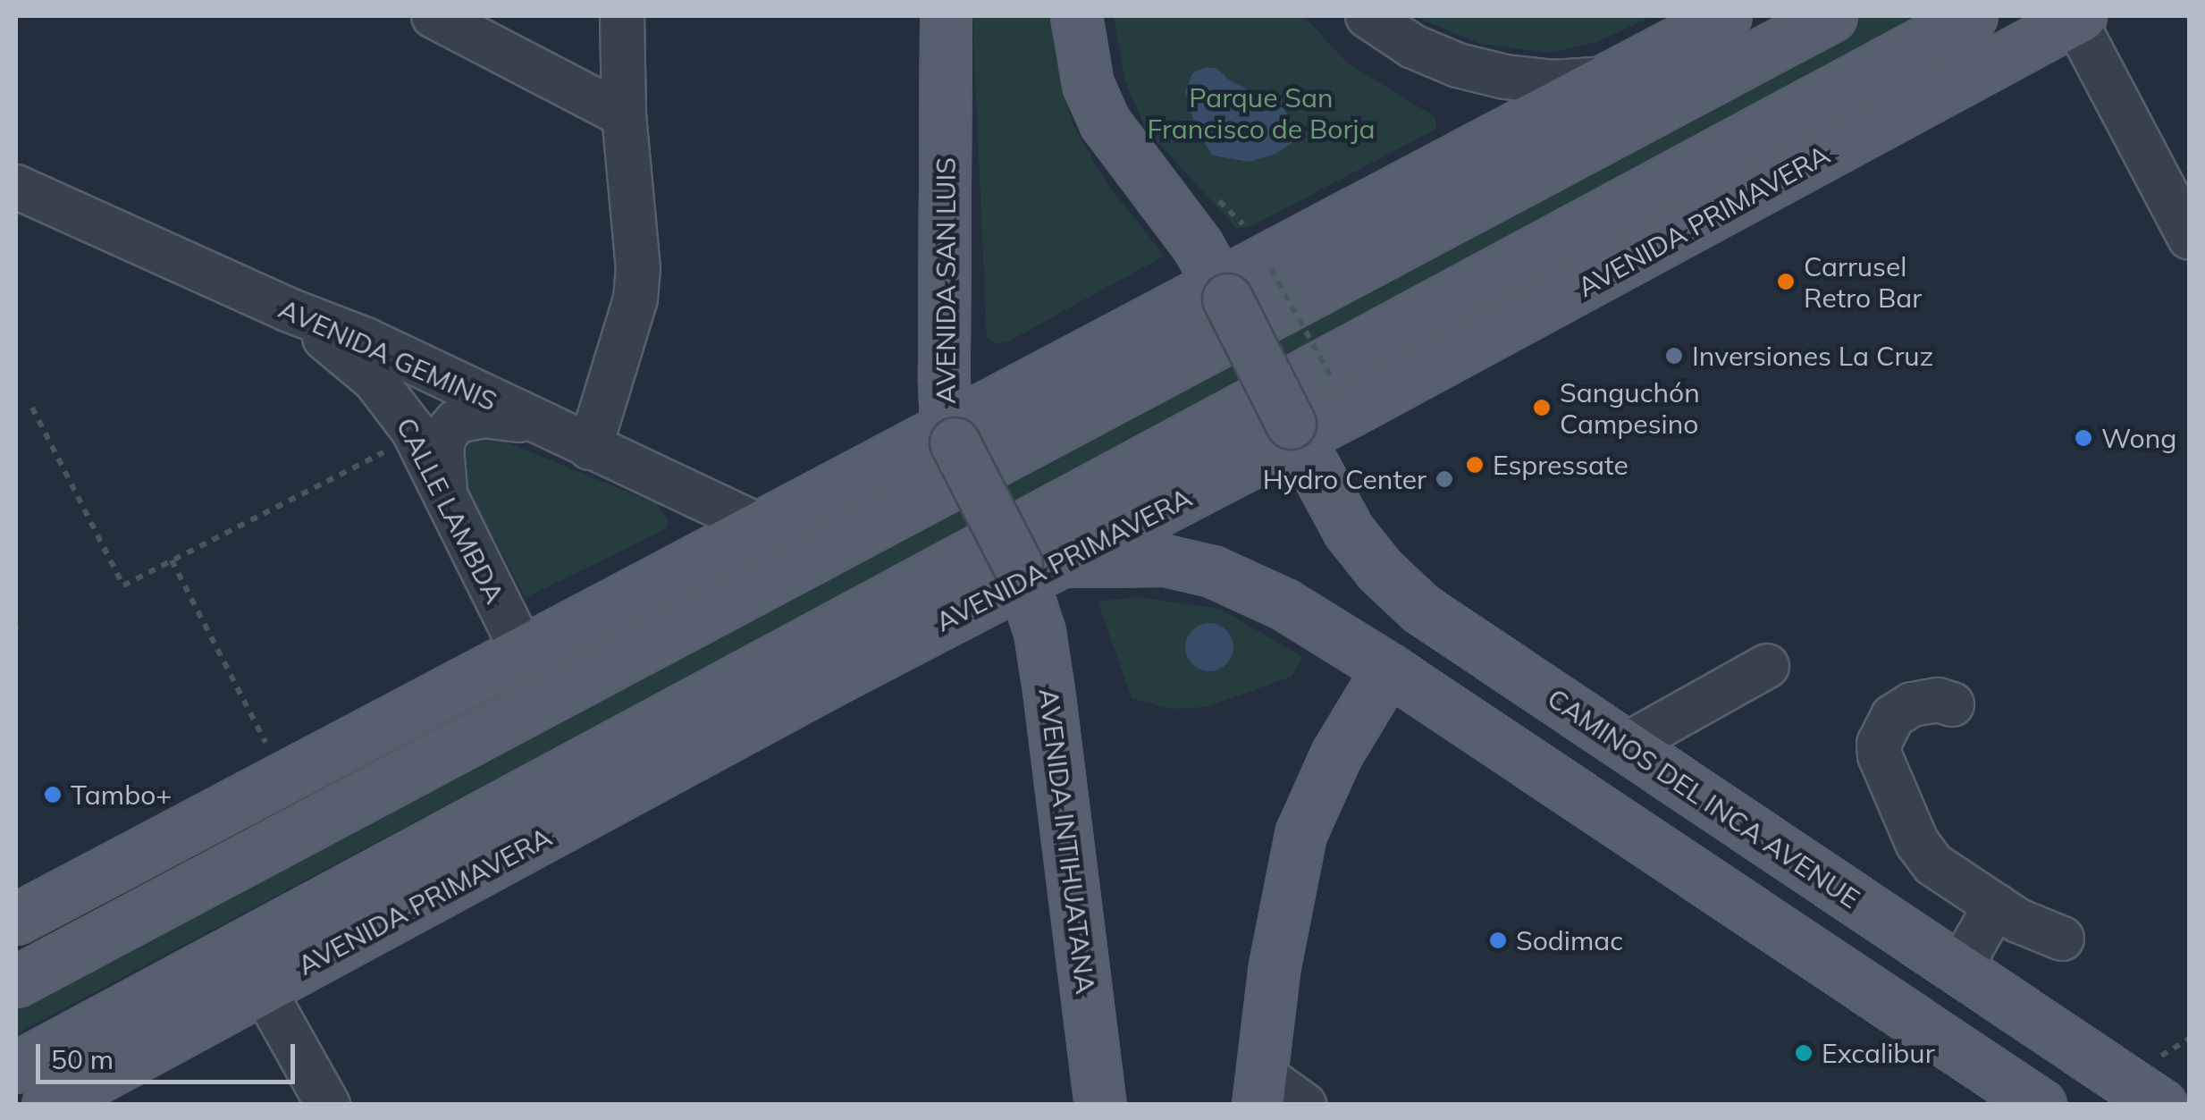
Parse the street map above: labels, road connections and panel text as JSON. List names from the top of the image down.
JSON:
{
  "streets": {
    "main road": [
      "AVENIDA PRIMAVERA",
      "AVENIDA SAN LUIS",
      "CAMINOS DEL INCA AVENUE",
      "AVENIDA INTIHUATANA"
    ],
    "street": ["AVENIDA GEMINIS", "CALLE LAMBDA"]
  },
  "crossings": [
    ["AVENIDA PRIMAVERA", "AVENIDA SAN LUIS"],
    ["AVENIDA PRIMAVERA", "CAMINOS DEL INCA AVENUE"],
    ["AVENIDA PRIMAVERA", "AVENIDA INTIHUATANA"],
    ["AVENIDA SAN LUIS", "AVENIDA INTIHUATANA"],
    ["AVENIDA GEMINIS", "CALLE LAMBDA"]
  ],
  "parks": ["Parque San Francisco de Borja"],
  "places": [
    "Carrusel Retro Bar",
    "Inversiones La Cruz",
    "Sanguchón Campesino",
    "Wong",
    "Espressate",
    "Hydro Center",
    "Tambo+",
    "Sodimac",
    "Excalibur"
  ],
  "scale_bar": "50 m"
}
